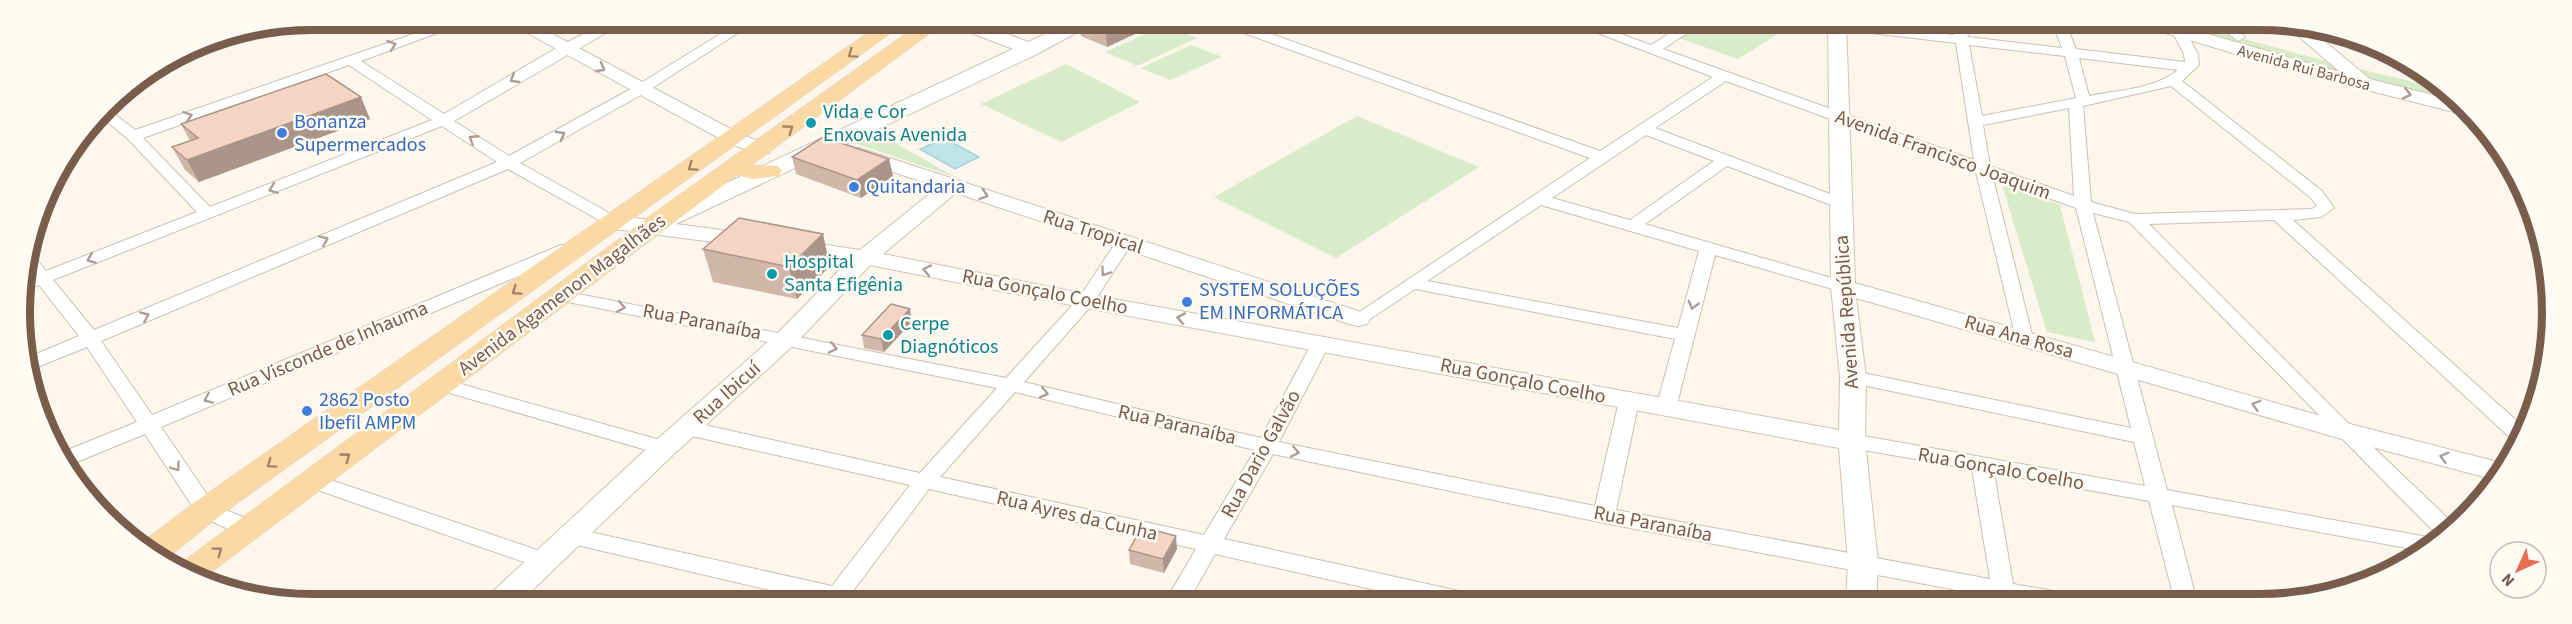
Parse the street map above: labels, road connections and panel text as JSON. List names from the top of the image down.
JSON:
{
  "streets": {
    "main road": ["Avenida Agamenon Magalhães"],
    "street": [
      "Avenida Rui Barbosa",
      "Avenida Francisco Joaquim",
      "Rua Tropical",
      "Rua Gonçalo Coelho",
      "Avenida República",
      "Rua Paranaíba",
      "Rua Ana Rosa",
      "Rua Visconde de Inhauma",
      "Rua Ibicuí",
      "Rua Dario Galvão",
      "Rua Ayres da Cunha"
    ]
  },
  "crossings": [
    ["Avenida Francisco Joaquim", "Avenida República"],
    ["Rua Tropical", "Rua Ibicuí"],
    ["Rua Tropical", "Rua Dario Galvão"],
    ["Rua Gonçalo Coelho", "Avenida Agamenon Magalhães"],
    ["Rua Gonçalo Coelho", "Avenida República"],
    ["Rua Gonçalo Coelho", "Rua Ibicuí"],
    ["Rua Gonçalo Coelho", "Rua Dario Galvão"],
    ["Avenida Agamenon Magalhães", "Rua Paranaíba"],
    ["Avenida Agamenon Magalhães", "Rua Visconde de Inhauma"],
    ["Avenida República", "Rua Paranaíba"],
    ["Avenida República", "Rua Ana Rosa"],
    ["Rua Paranaíba", "Rua Ibicuí"],
    ["Rua Paranaíba", "Rua Dario Galvão"],
    ["Rua Ibicuí", "Rua Ayres da Cunha"],
    ["Rua Dario Galvão", "Rua Ayres da Cunha"]
  ],
  "one_way": ["Rua Paranaíba", "Rua Ana Rosa"],
  "places": [
    "Vida e Cor Enxovais Avenida",
    "Bonanza Supermercados",
    "Quitandaria",
    "Hospital Santa Efigênia",
    "SYSTEM SOLUÇÕES EM INFORMÁTICA",
    "Cerpe Diagnóticos",
    "2862 Posto Ibefil AMPM"
  ],
  "north": "bottom left"
}
